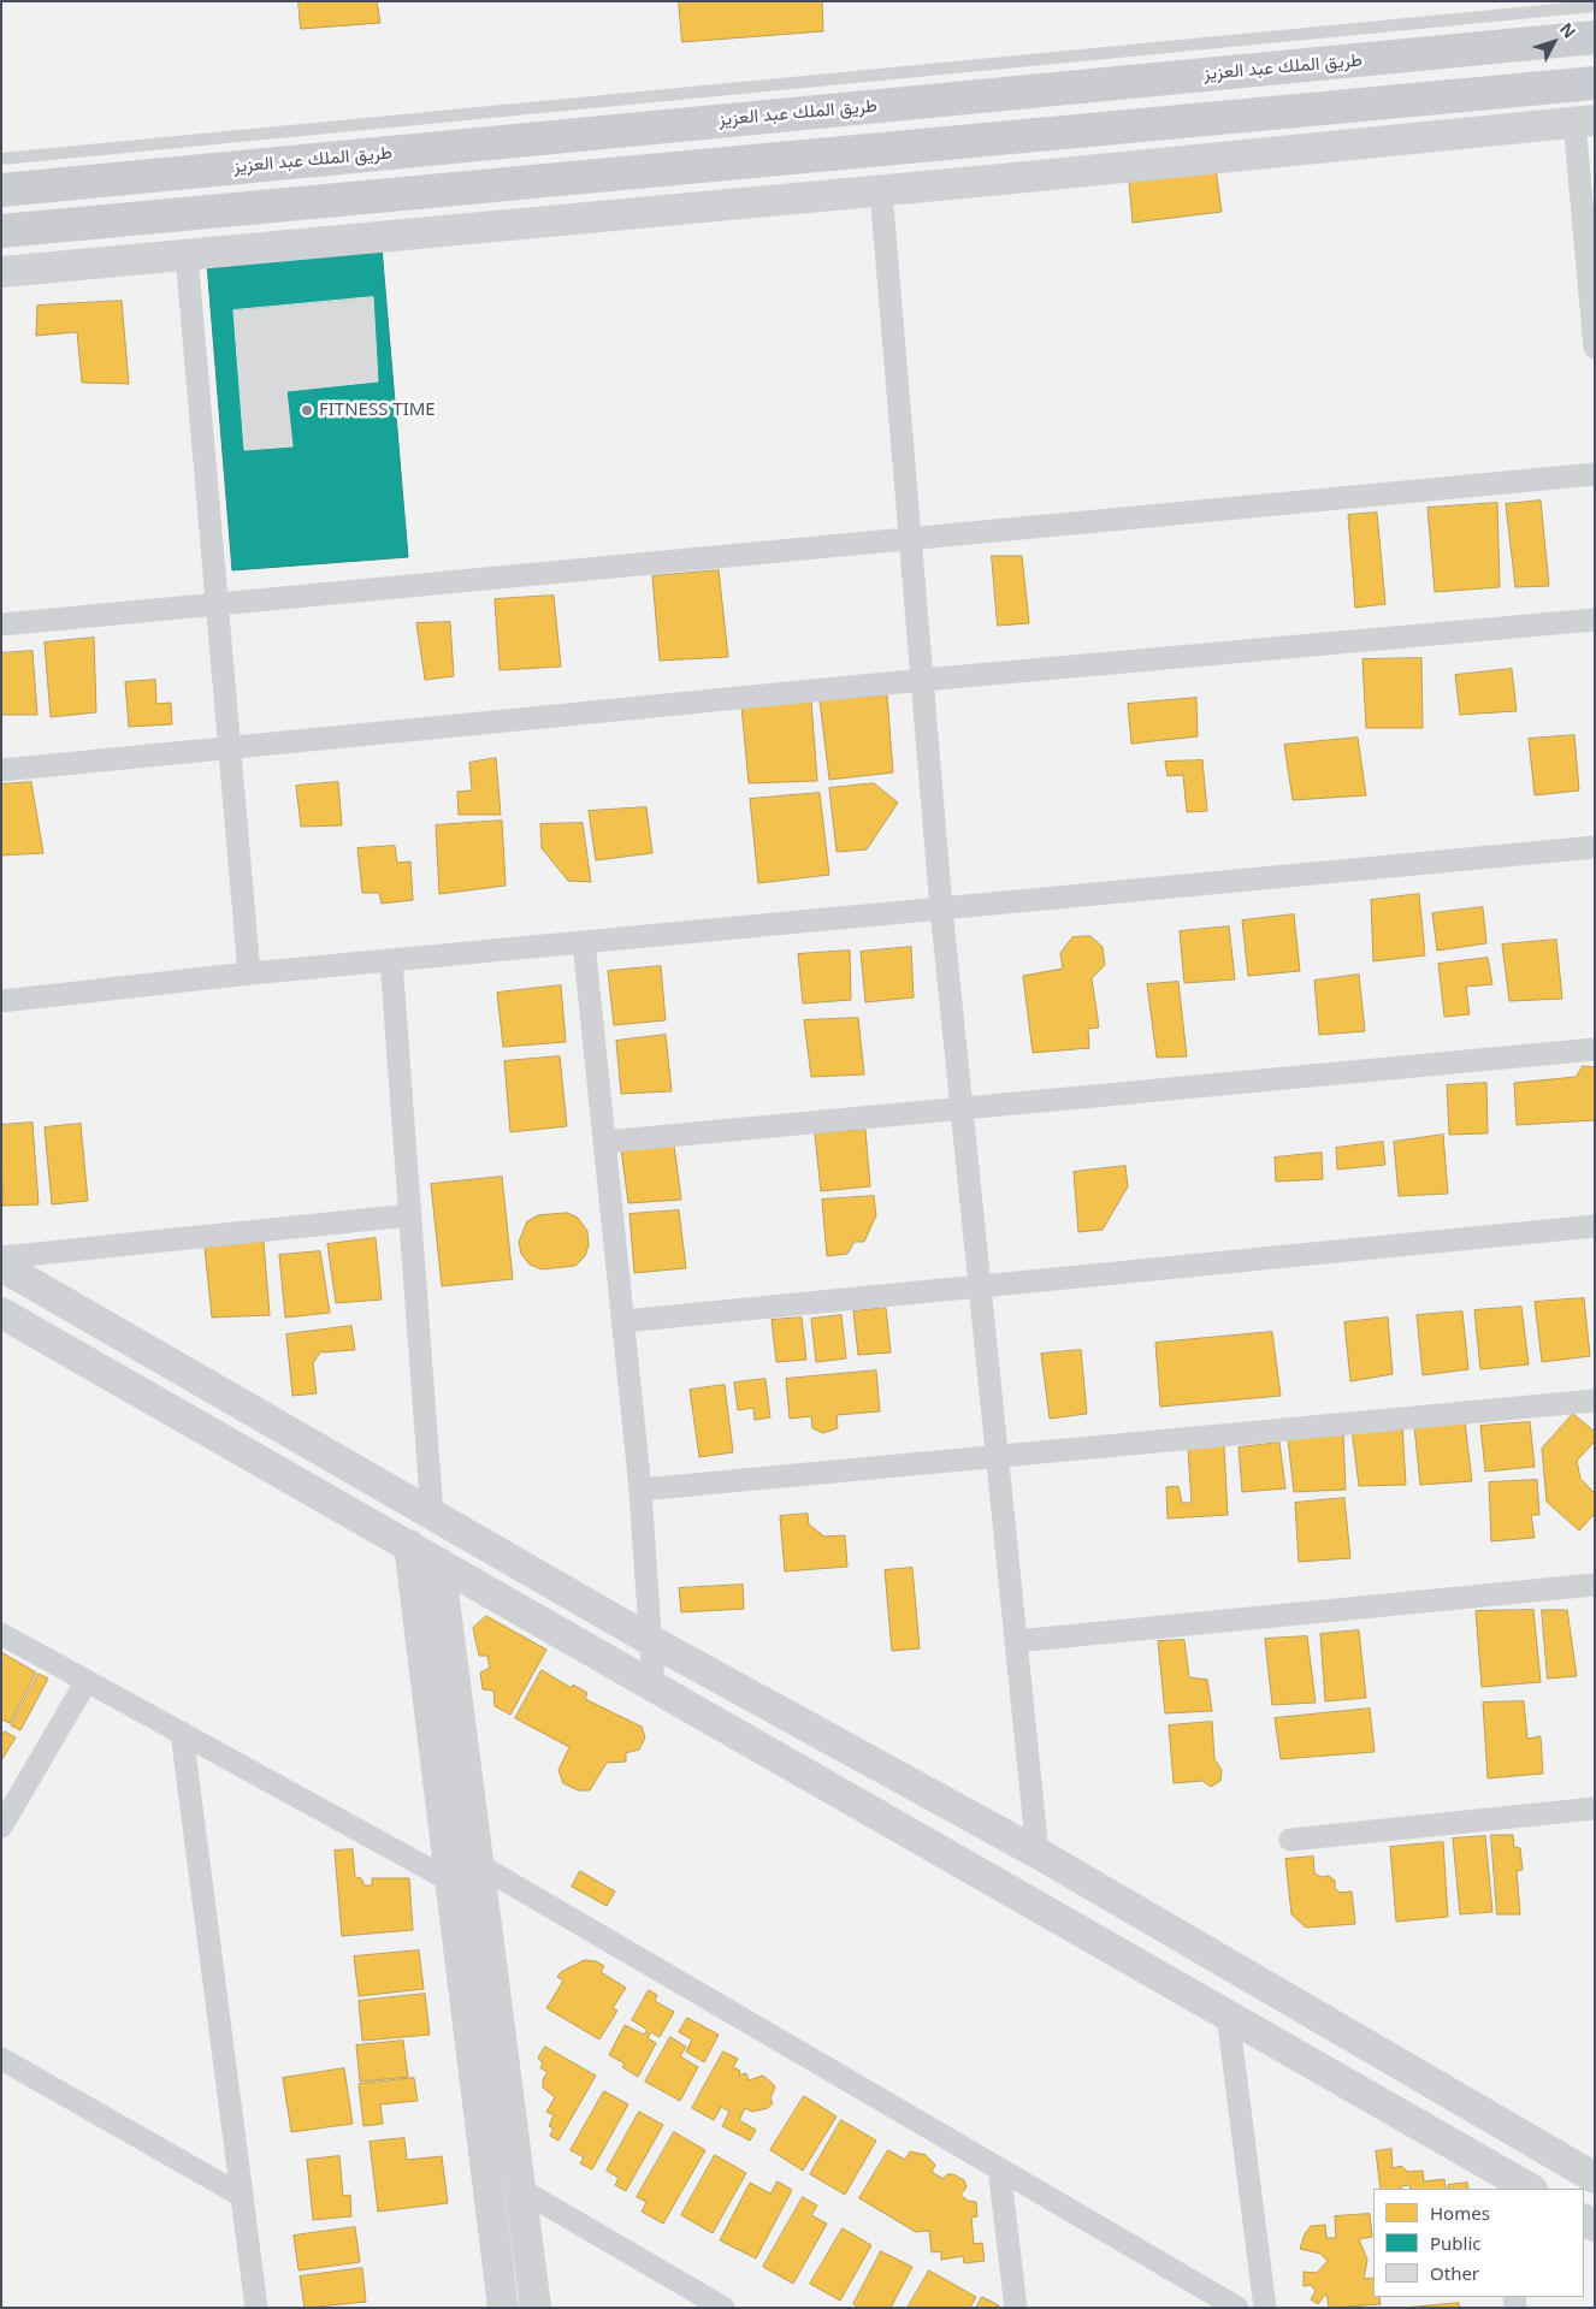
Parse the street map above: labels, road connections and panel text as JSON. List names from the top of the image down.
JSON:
{
  "streets": {
    "main road": ["طريق الملك عبد العزيز"]
  },
  "places": ["FITNESS TIME"],
  "legend": ["Homes", "Public", "Other"],
  "north": "top right"
}
